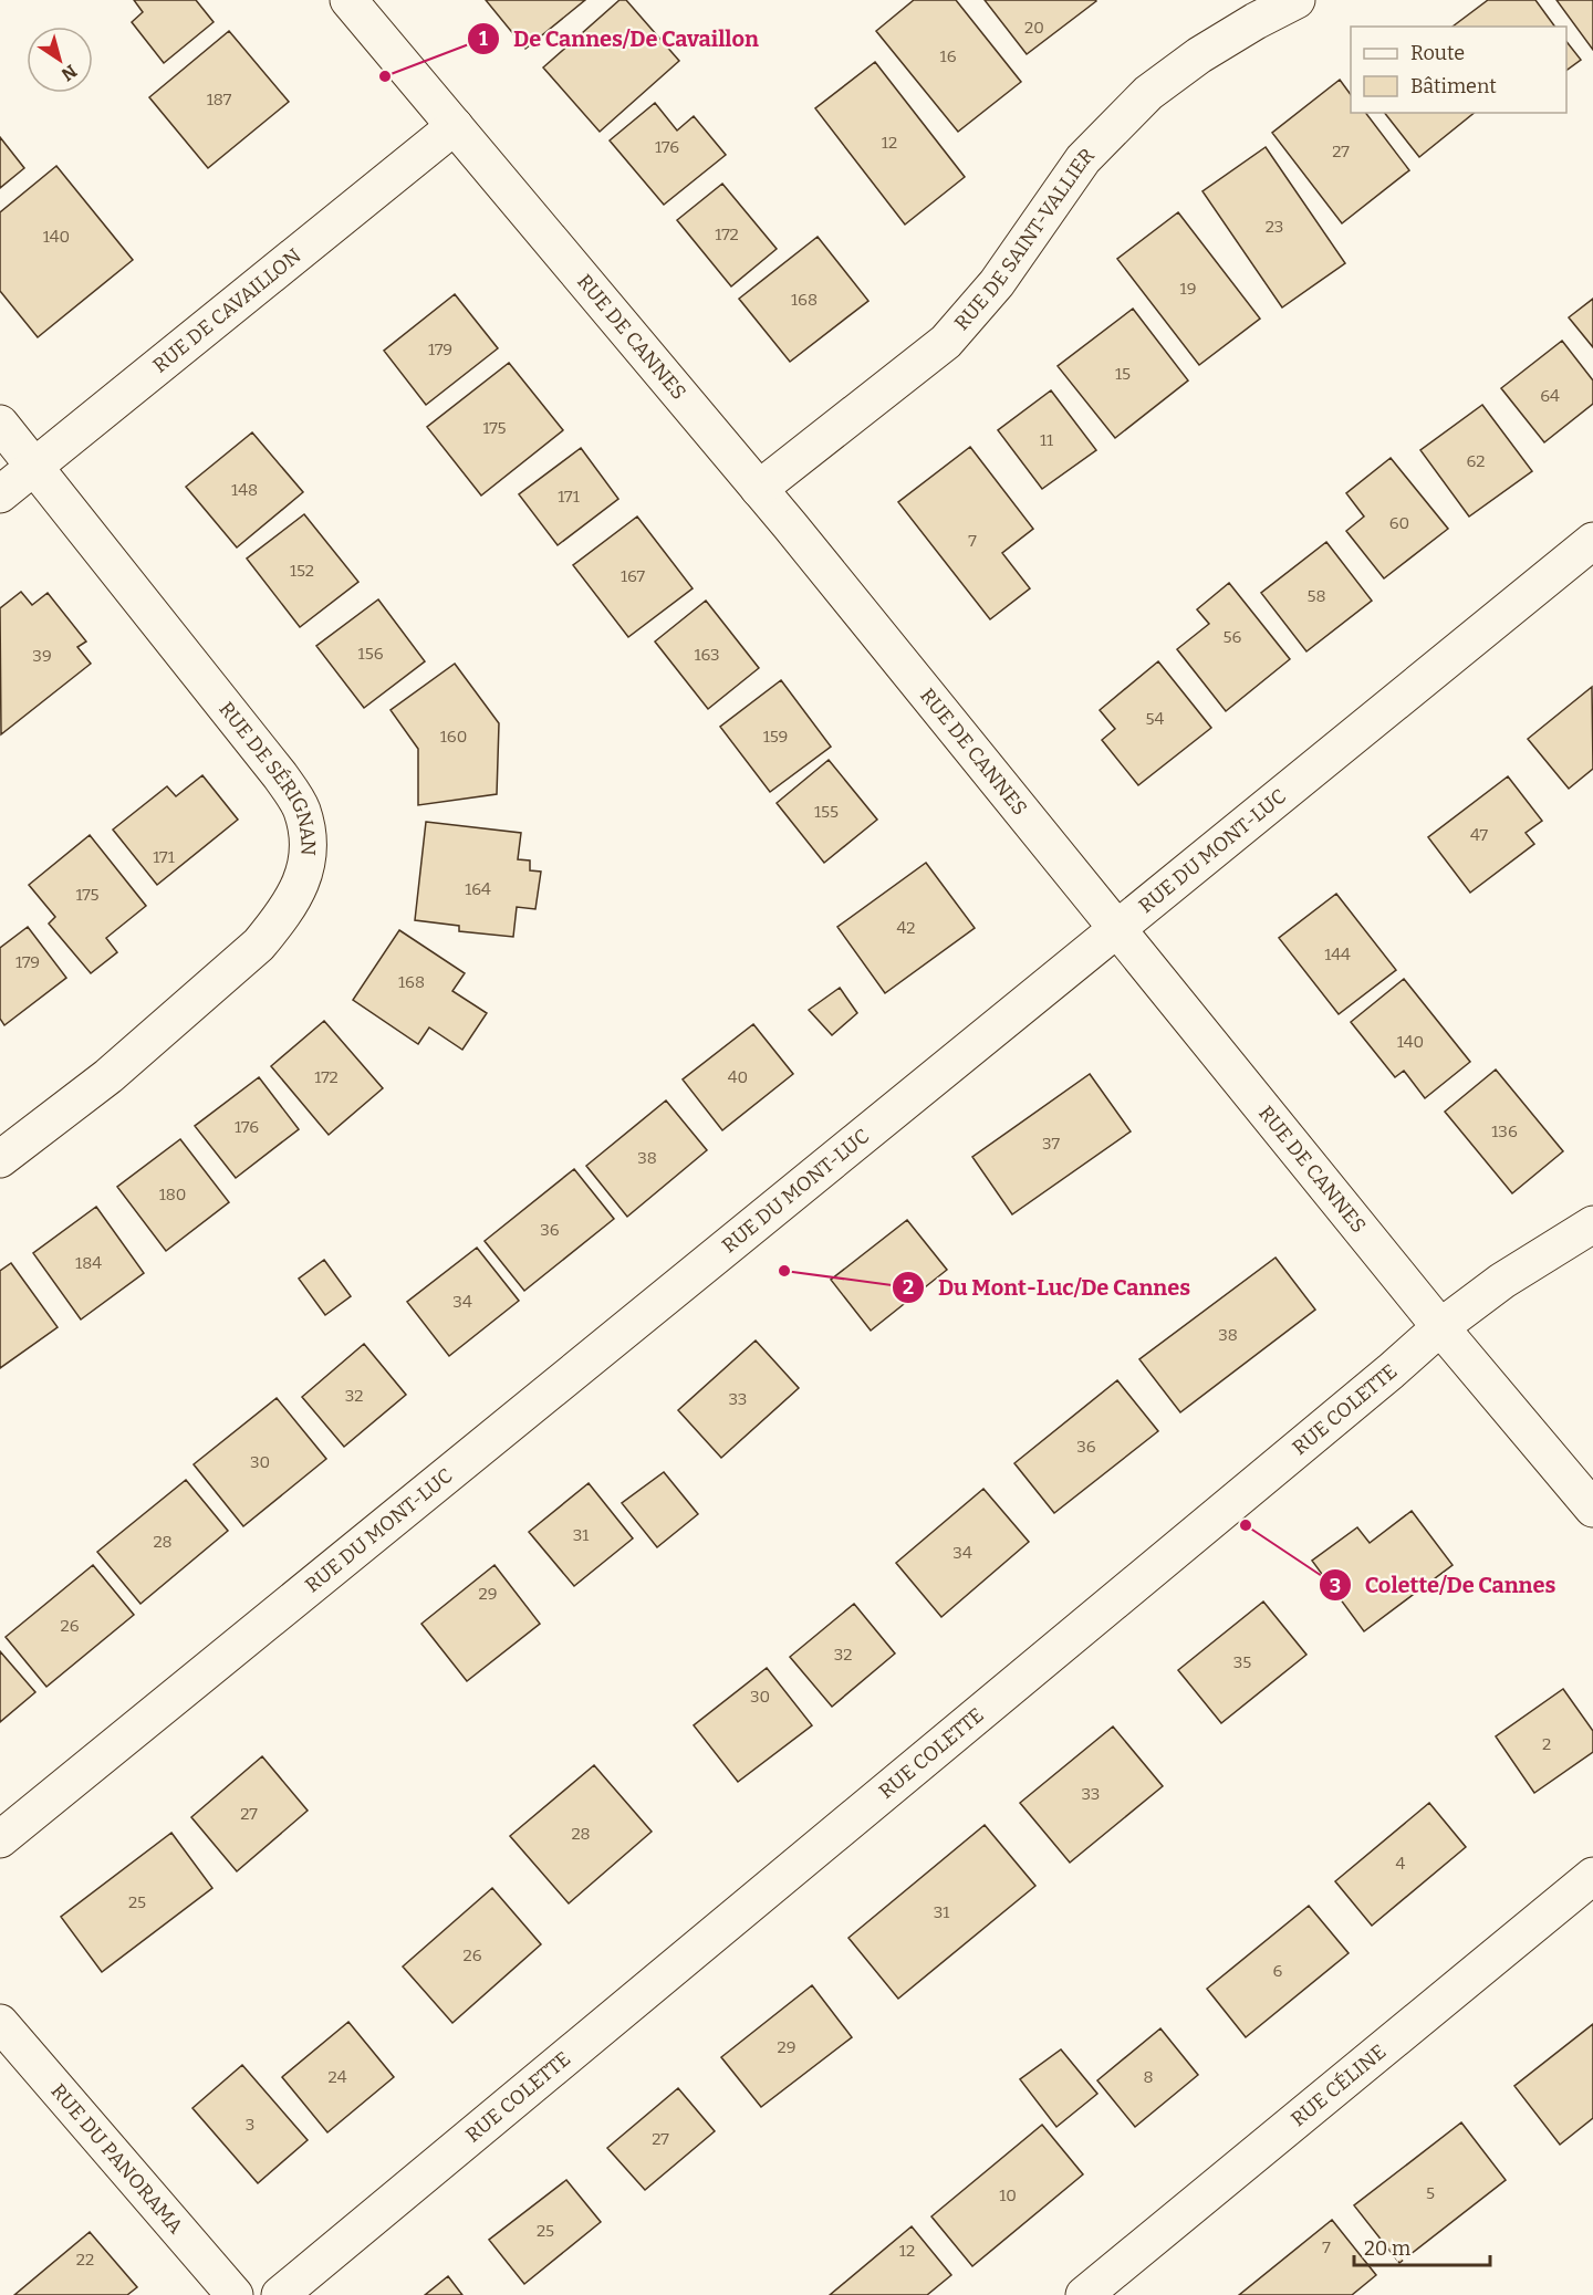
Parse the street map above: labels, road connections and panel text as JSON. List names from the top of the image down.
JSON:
{
  "streets": {
    "street": [
      "RUE DE SAINT-VALLIER",
      "RUE DE CAVAILLON",
      "RUE DE CANNES",
      "RUE DE SÉRIGNAN",
      "RUE DU MONT-LUC",
      "RUE COLETTE",
      "RUE CÉLINE",
      "RUE DU PANORAMA"
    ]
  },
  "crossings": [
    ["RUE DE SAINT-VALLIER", "RUE DE CANNES"],
    ["RUE DE CAVAILLON", "RUE DE CANNES"],
    ["RUE DE CAVAILLON", "RUE DE SÉRIGNAN"],
    ["RUE DE CANNES", "RUE DU MONT-LUC"],
    ["RUE DE CANNES", "RUE COLETTE"]
  ],
  "places": ["De Cannes/De Cavaillon", "Du Mont-Luc/De Cannes", "Colette/De Cannes"],
  "house_numbers": [
    "20",
    "16",
    "187",
    "12",
    "176",
    "27",
    "23",
    "172",
    "140",
    "19",
    "168",
    "179",
    "15",
    "64",
    "175",
    "11",
    "62",
    "148",
    "171",
    "60",
    "7",
    "152",
    "167",
    "58",
    "56",
    "156",
    "163",
    "39",
    "54",
    "160",
    "159",
    "155",
    "47",
    "171",
    "164",
    "175",
    "42",
    "144",
    "179",
    "168",
    "140",
    "172",
    "40",
    "176",
    "136",
    "37",
    "38",
    "180",
    "36",
    "184",
    "34",
    "38",
    "32",
    "33",
    "36",
    "30",
    "31",
    "28",
    "34",
    "29",
    "26",
    "32",
    "35",
    "30",
    "2",
    "33",
    "27",
    "28",
    "4",
    "25",
    "31",
    "26",
    "6",
    "29",
    "24",
    "8",
    "3",
    "27",
    "5",
    "10",
    "25",
    "7",
    "12",
    "22"
  ],
  "legend": ["Route", "Bâtiment"],
  "scale_bar": "20 m",
  "north": "bottom right"
}
